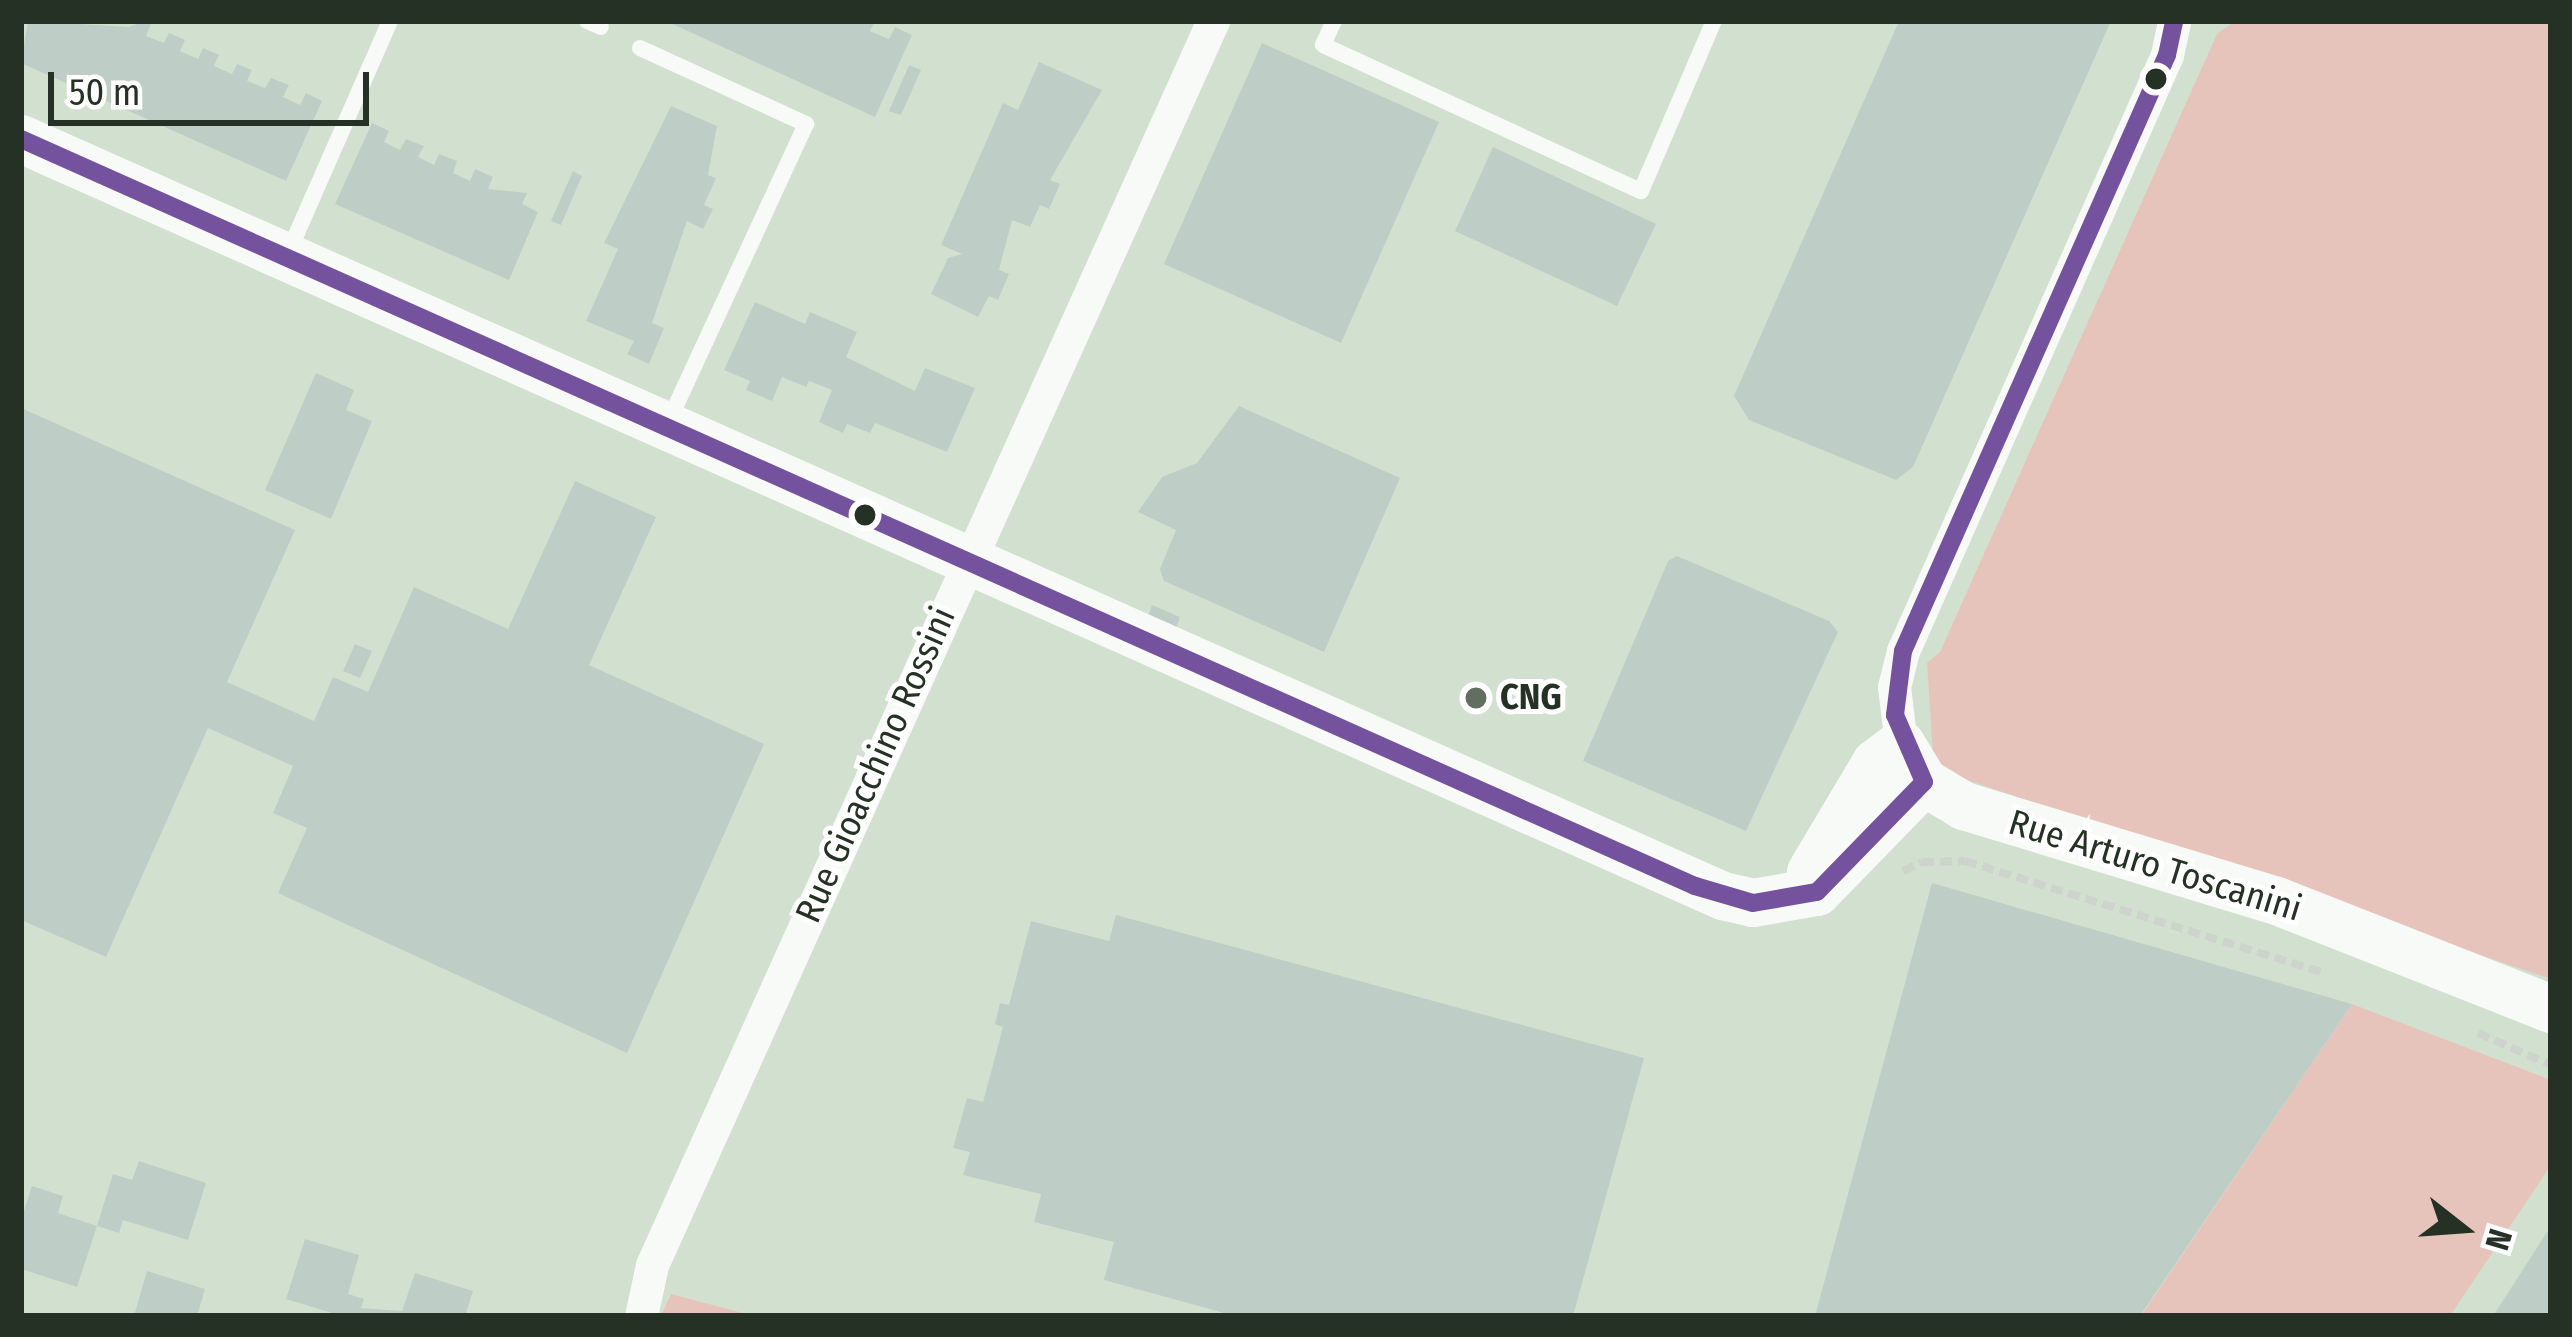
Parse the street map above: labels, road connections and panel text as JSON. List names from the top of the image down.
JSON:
{
  "streets": {
    "street": ["Rue Gioacchino Rossini", "Rue Arturo Toscanini"]
  },
  "places": ["CNG"],
  "scale_bar": "50 m",
  "north": "right"
}
